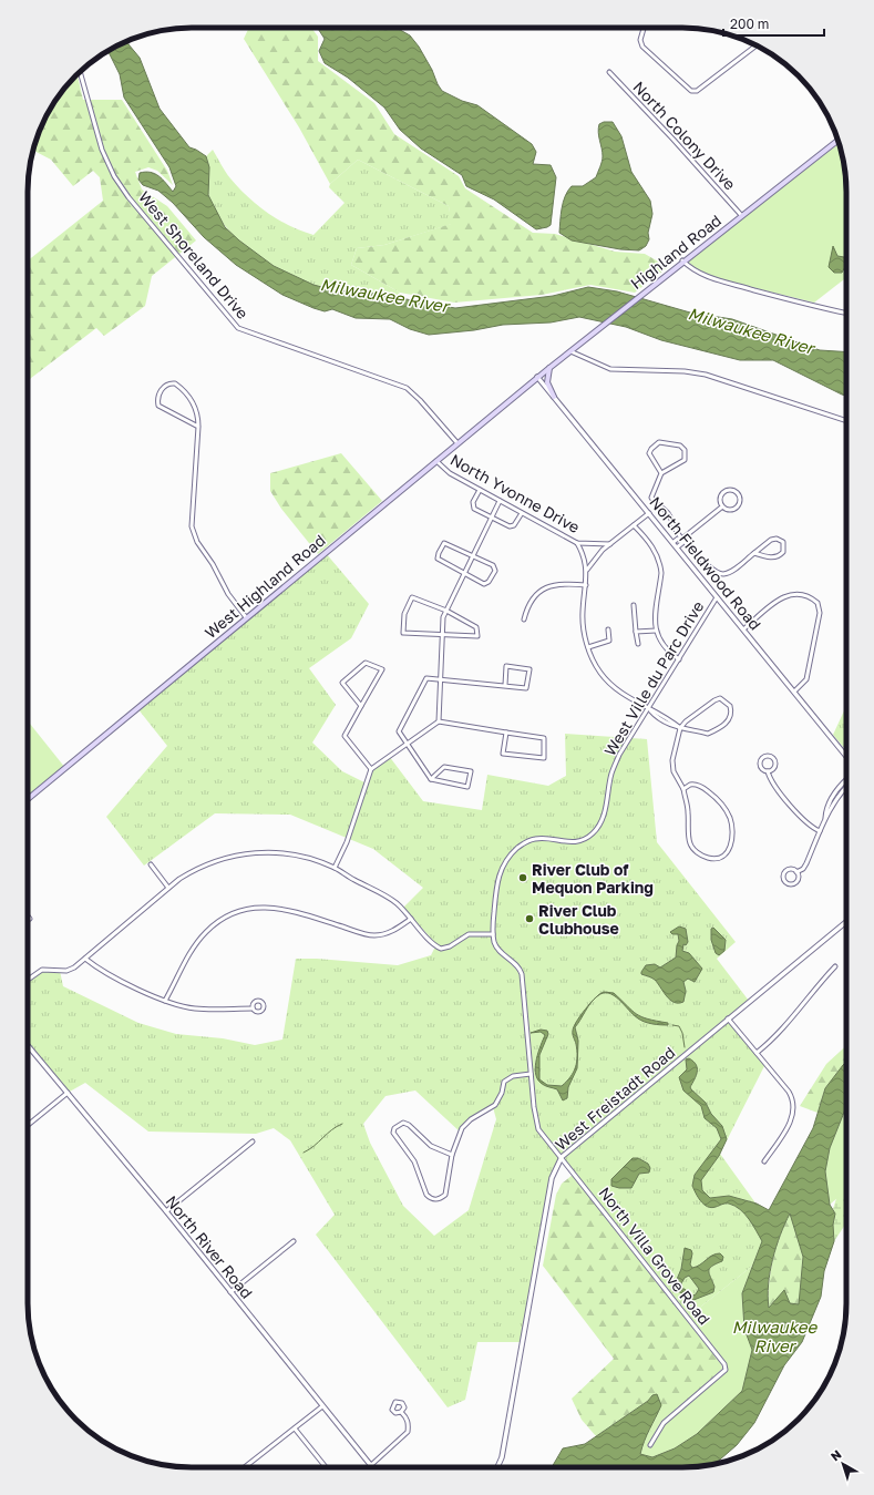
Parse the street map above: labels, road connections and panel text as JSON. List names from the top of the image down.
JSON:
{
  "streets": {
    "main road": ["Highland Road", "West Highland Road"],
    "street": [
      "North Colony Drive",
      "West Shoreland Drive",
      "North Yvonne Drive",
      "North Fieldwood Road",
      "West Ville du Parc Drive",
      "West Freistadt Road",
      "North River Road",
      "North Villa Grove Road"
    ]
  },
  "crossings": [
    ["North Colony Drive", "Highland Road"],
    ["Highland Road", "North Fieldwood Road"],
    ["Highland Road", "West Highland Road"],
    ["West Shoreland Drive", "West Highland Road"],
    ["North Yvonne Drive", "West Highland Road"],
    ["North Fieldwood Road", "West Ville du Parc Drive"],
    ["West Ville du Parc Drive", "North Villa Grove Road"],
    ["West Freistadt Road", "North Villa Grove Road"]
  ],
  "water": ["Milwaukee River"],
  "places": ["River Club of Mequon Parking", "River Club Clubhouse"],
  "scale_bar": "200 m",
  "north": "top left"
}
